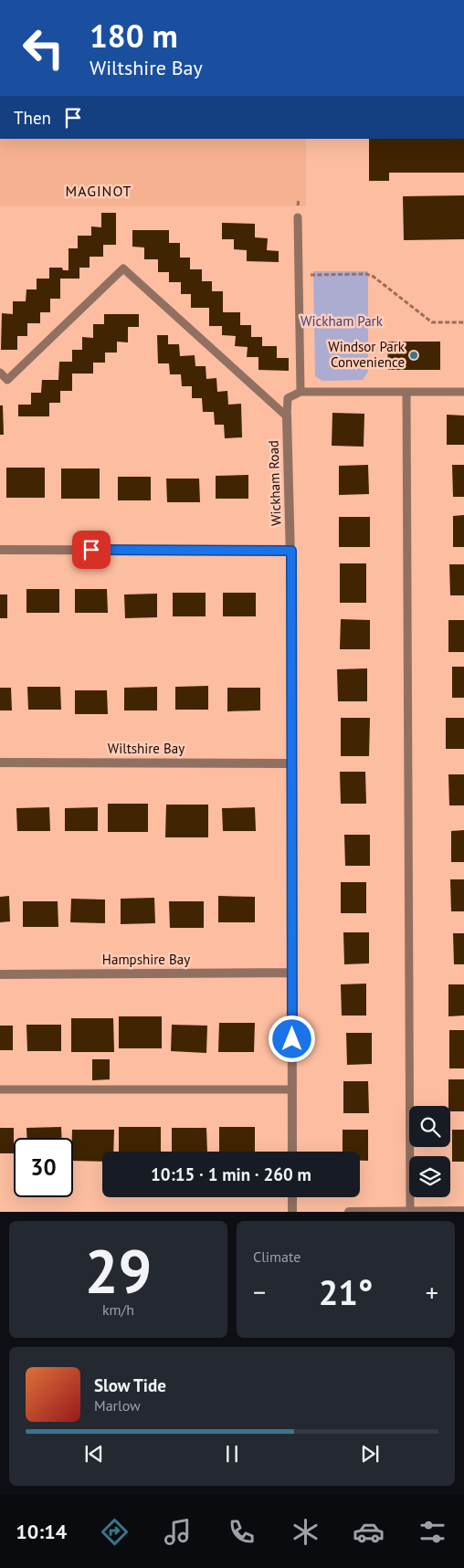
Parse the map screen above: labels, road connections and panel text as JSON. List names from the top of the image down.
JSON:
{
  "streets": {
    "street": ["Wickham Road", "Wiltshire Bay", "Hampshire Bay"]
  },
  "crossings": [
    ["Wickham Road", "Wiltshire Bay"],
    ["Wickham Road", "Hampshire Bay"]
  ],
  "districts": ["MAGINOT"],
  "parks": ["Wickham Park"],
  "places": ["Windsor Park Convenience"],
  "page": {
    "turn": ["180 m", "Wiltshire Bay"],
    "then": "Then",
    "limit": "30",
    "trip": "10:15 · 1 min · 260 m",
    "tile": [
      ["29", "km/h"],
      "Climate"
    ],
    "heat": ["−", "21°", "+"],
    "song": ["Slow Tide", "Marlow"],
    "tabs": "10:14"
  }
}
